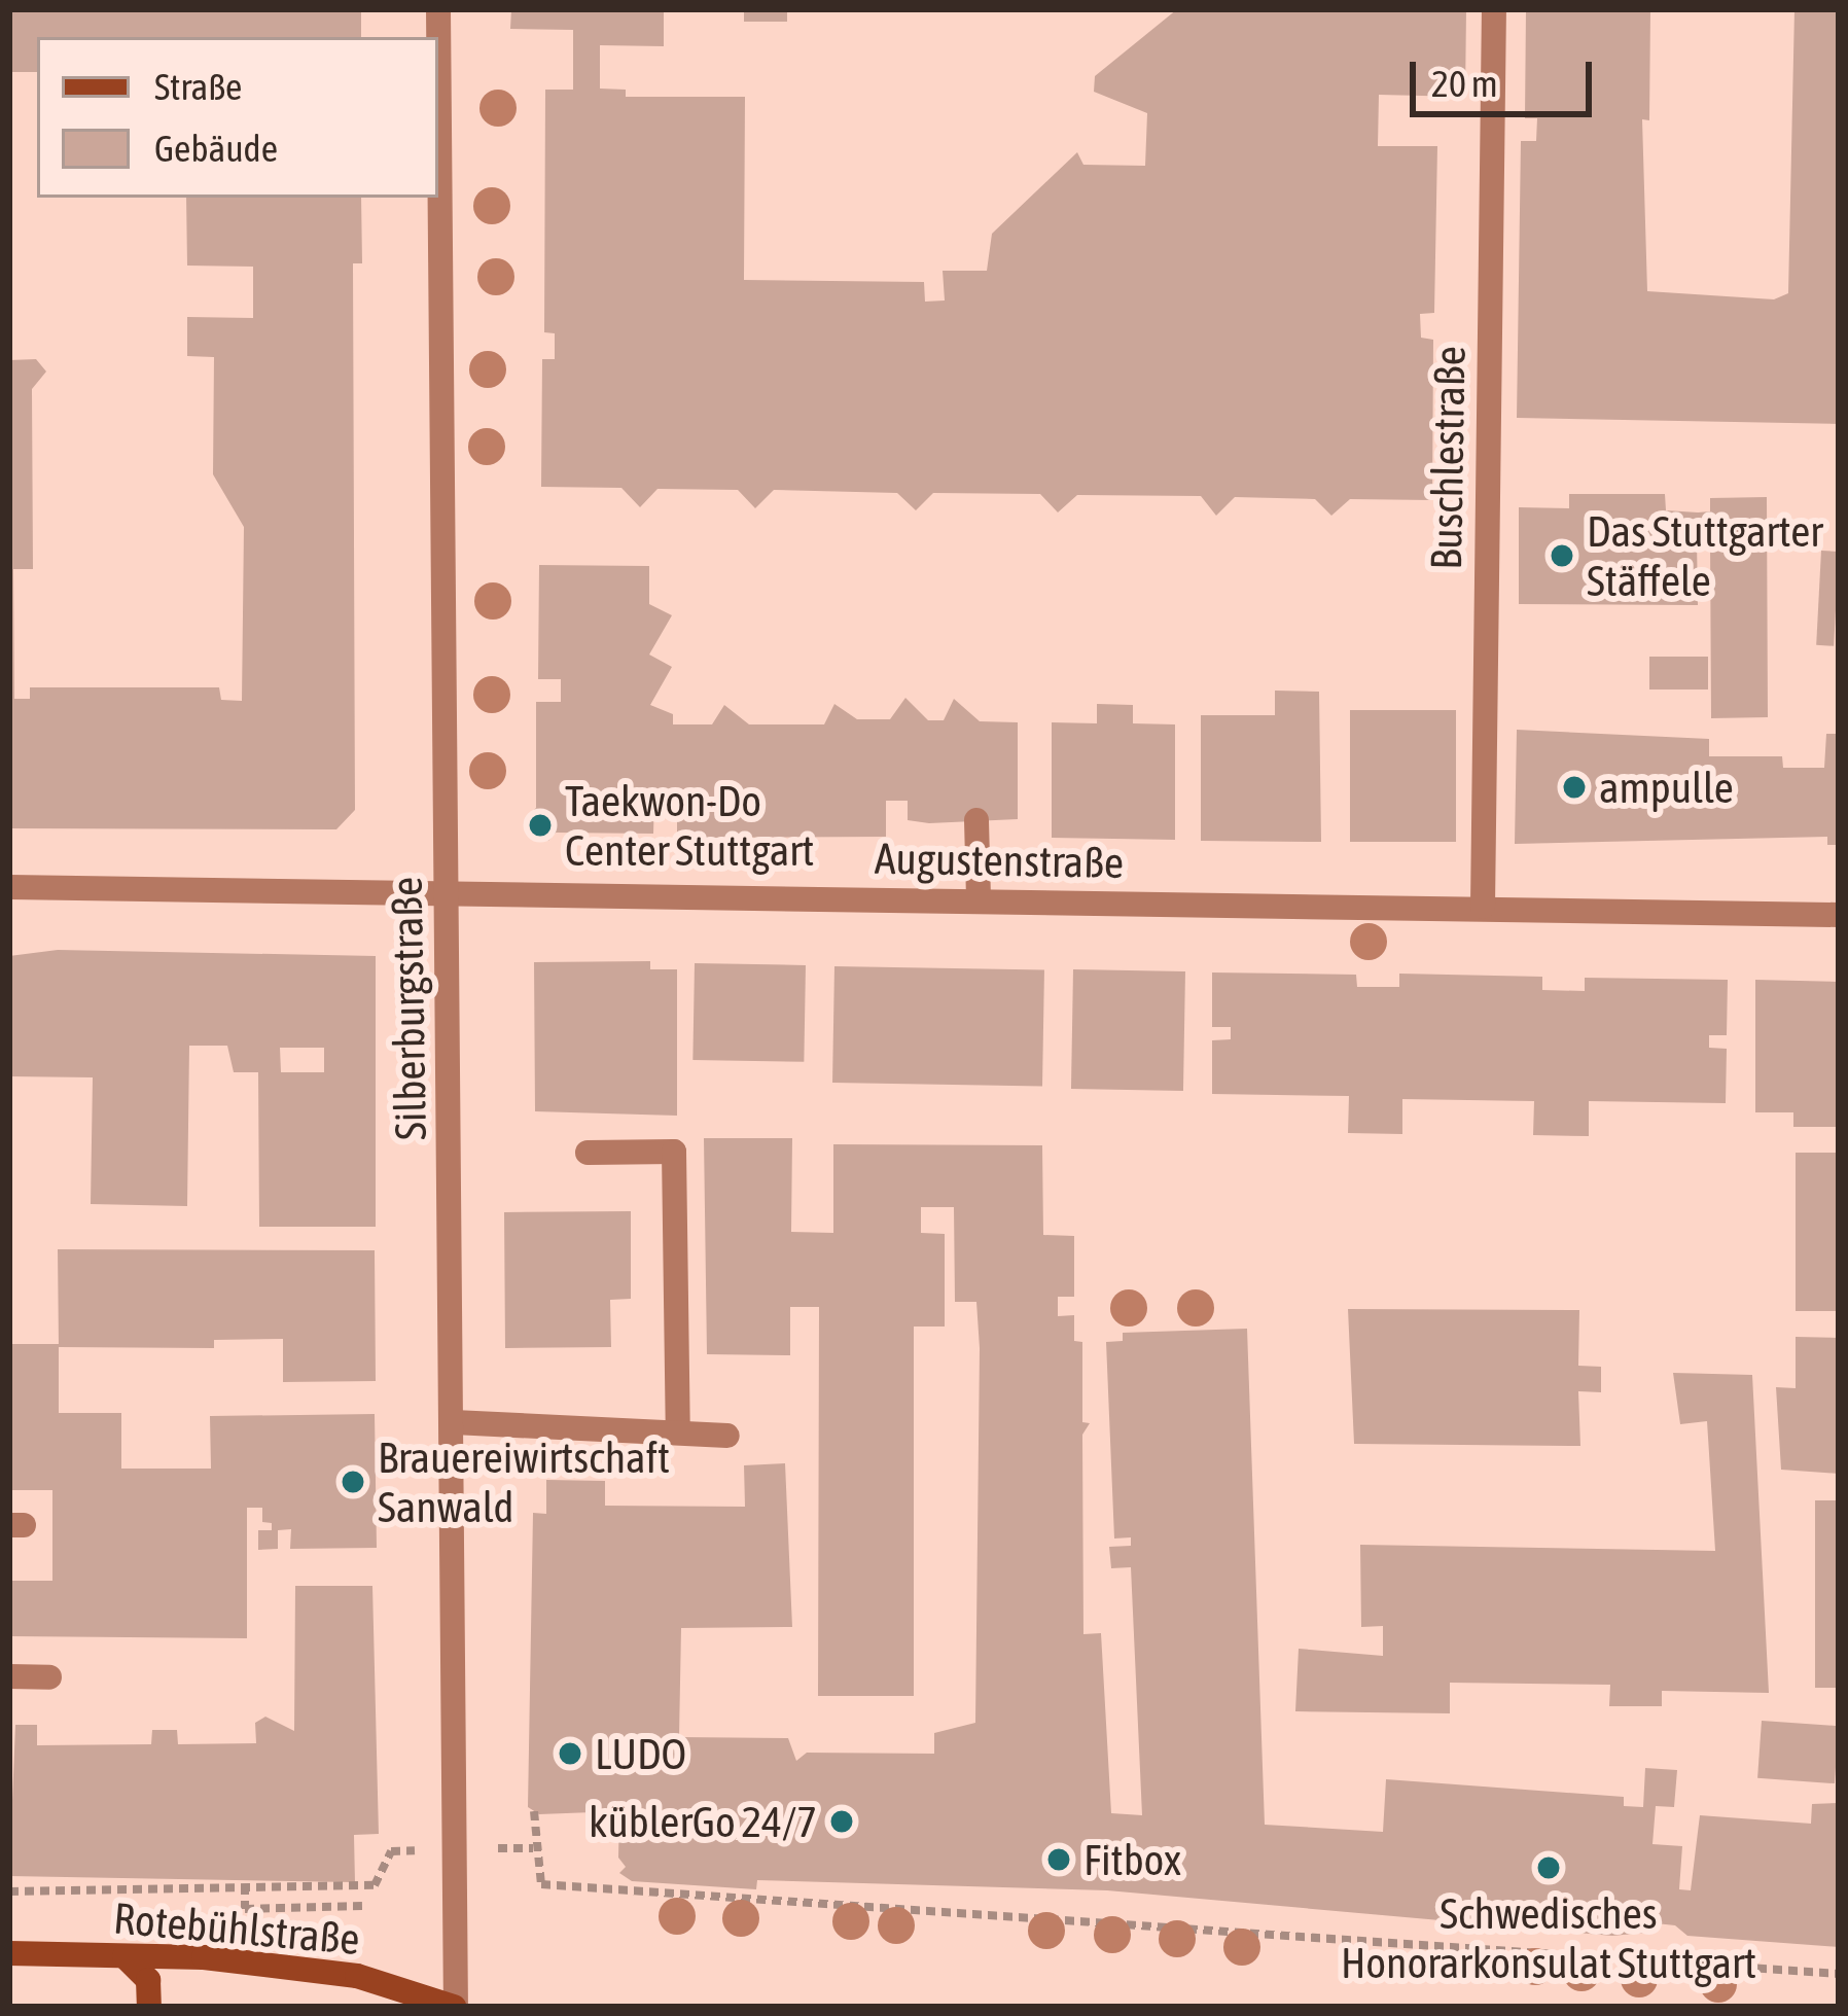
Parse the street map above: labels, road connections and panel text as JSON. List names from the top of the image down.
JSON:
{
  "streets": {
    "main road": ["Rotebühlstraße"],
    "street": ["Buschlestraße", "Augustenstraße", "Silberburgstraße"]
  },
  "crossings": [
    ["Buschlestraße", "Augustenstraße"],
    ["Augustenstraße", "Silberburgstraße"],
    ["Silberburgstraße", "Rotebühlstraße"]
  ],
  "places": [
    "Das Stuttgarter Stäffele",
    "ampulle",
    "Taekwon-Do Center Stuttgart",
    "Brauereiwirtschaft Sanwald",
    "LUDO",
    "küblerGo 24/7",
    "Fitbox",
    "Schwedisches Honorarkonsulat Stuttgart"
  ],
  "legend": ["Straße", "Gebäude"],
  "scale_bar": "20 m"
}
